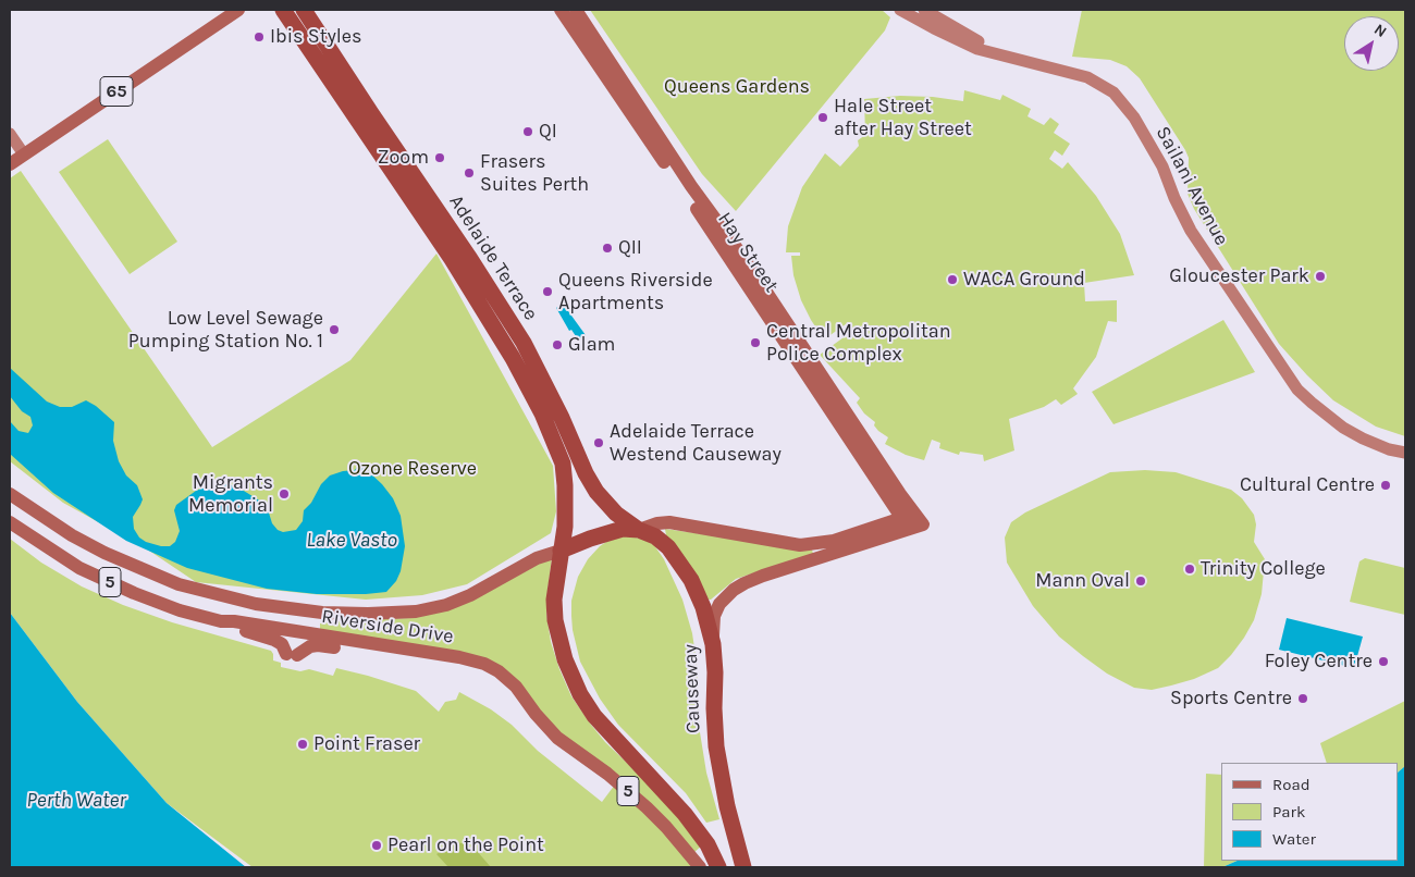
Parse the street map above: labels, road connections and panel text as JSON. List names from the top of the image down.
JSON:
{
  "streets": {
    "highway": ["Adelaide Terrace", "5", "Causeway"],
    "main road": ["65", "Hay Street", "Riverside Drive"],
    "street": ["Sailani Avenue"]
  },
  "crossings": [
    ["Adelaide Terrace", "5"],
    ["Adelaide Terrace", "Riverside Drive"],
    ["Adelaide Terrace", "Causeway"],
    ["5", "Riverside Drive"],
    ["5", "Causeway"]
  ],
  "water": ["Lake Vasto", "Perth Water"],
  "parks": ["Queens Gardens", "Ozone Reserve"],
  "places": [
    "Ibis Styles",
    "Hale Street after Hay Street",
    "QI",
    "Zoom",
    "Frasers Suites Perth",
    "QII",
    "Gloucester Park",
    "WACA Ground",
    "Queens Riverside Apartments",
    "Low Level Sewage Pumping Station No. 1",
    "Central Metropolitan Police Complex",
    "Glam",
    "Adelaide Terrace Westend Causeway",
    "Cultural Centre",
    "Migrants Memorial",
    "Trinity College",
    "Mann Oval",
    "Foley Centre",
    "Sports Centre",
    "Point Fraser",
    "Pearl on the Point"
  ],
  "legend": ["Road", "Park", "Water"],
  "north": "top right"
}
